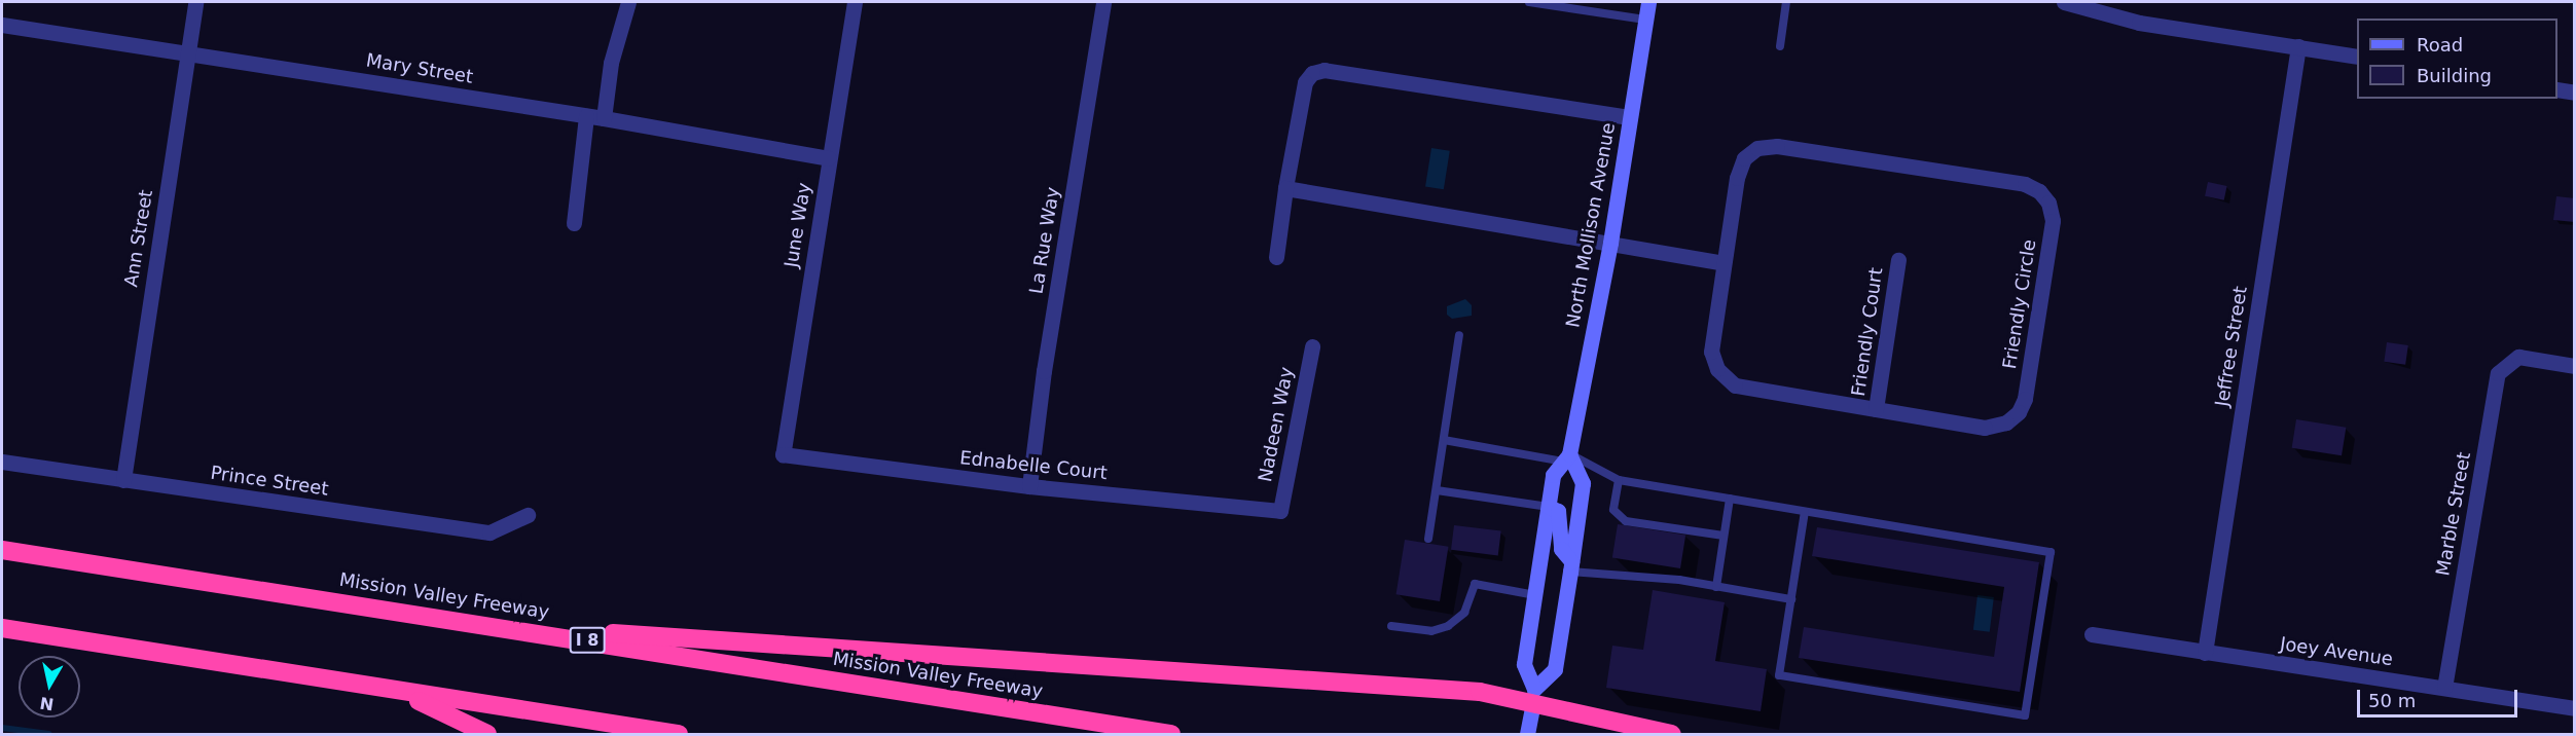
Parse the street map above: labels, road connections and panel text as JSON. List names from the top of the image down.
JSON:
{
  "streets": {
    "highway": ["Mission Valley Freeway", "I 8"],
    "main road": ["North Mollison Avenue"],
    "street": [
      "Mary Street",
      "June Way",
      "Ann Street",
      "La Rue Way",
      "Friendly Circle",
      "Friendly Court",
      "Jeffree Street",
      "Nadeen Way",
      "Ednabelle Court",
      "Prince Street",
      "Marble Street",
      "Joey Avenue"
    ]
  },
  "crossings": [
    ["Mary Street", "June Way"],
    ["Mary Street", "Ann Street"],
    ["June Way", "Ednabelle Court"],
    ["Ann Street", "Prince Street"],
    ["La Rue Way", "Ednabelle Court"],
    ["Friendly Circle", "Friendly Court"],
    ["Jeffree Street", "Joey Avenue"],
    ["Nadeen Way", "Ednabelle Court"],
    ["Marble Street", "Joey Avenue"]
  ],
  "legend": ["Road", "Building"],
  "scale_bar": "50 m",
  "north": "bottom"
}
